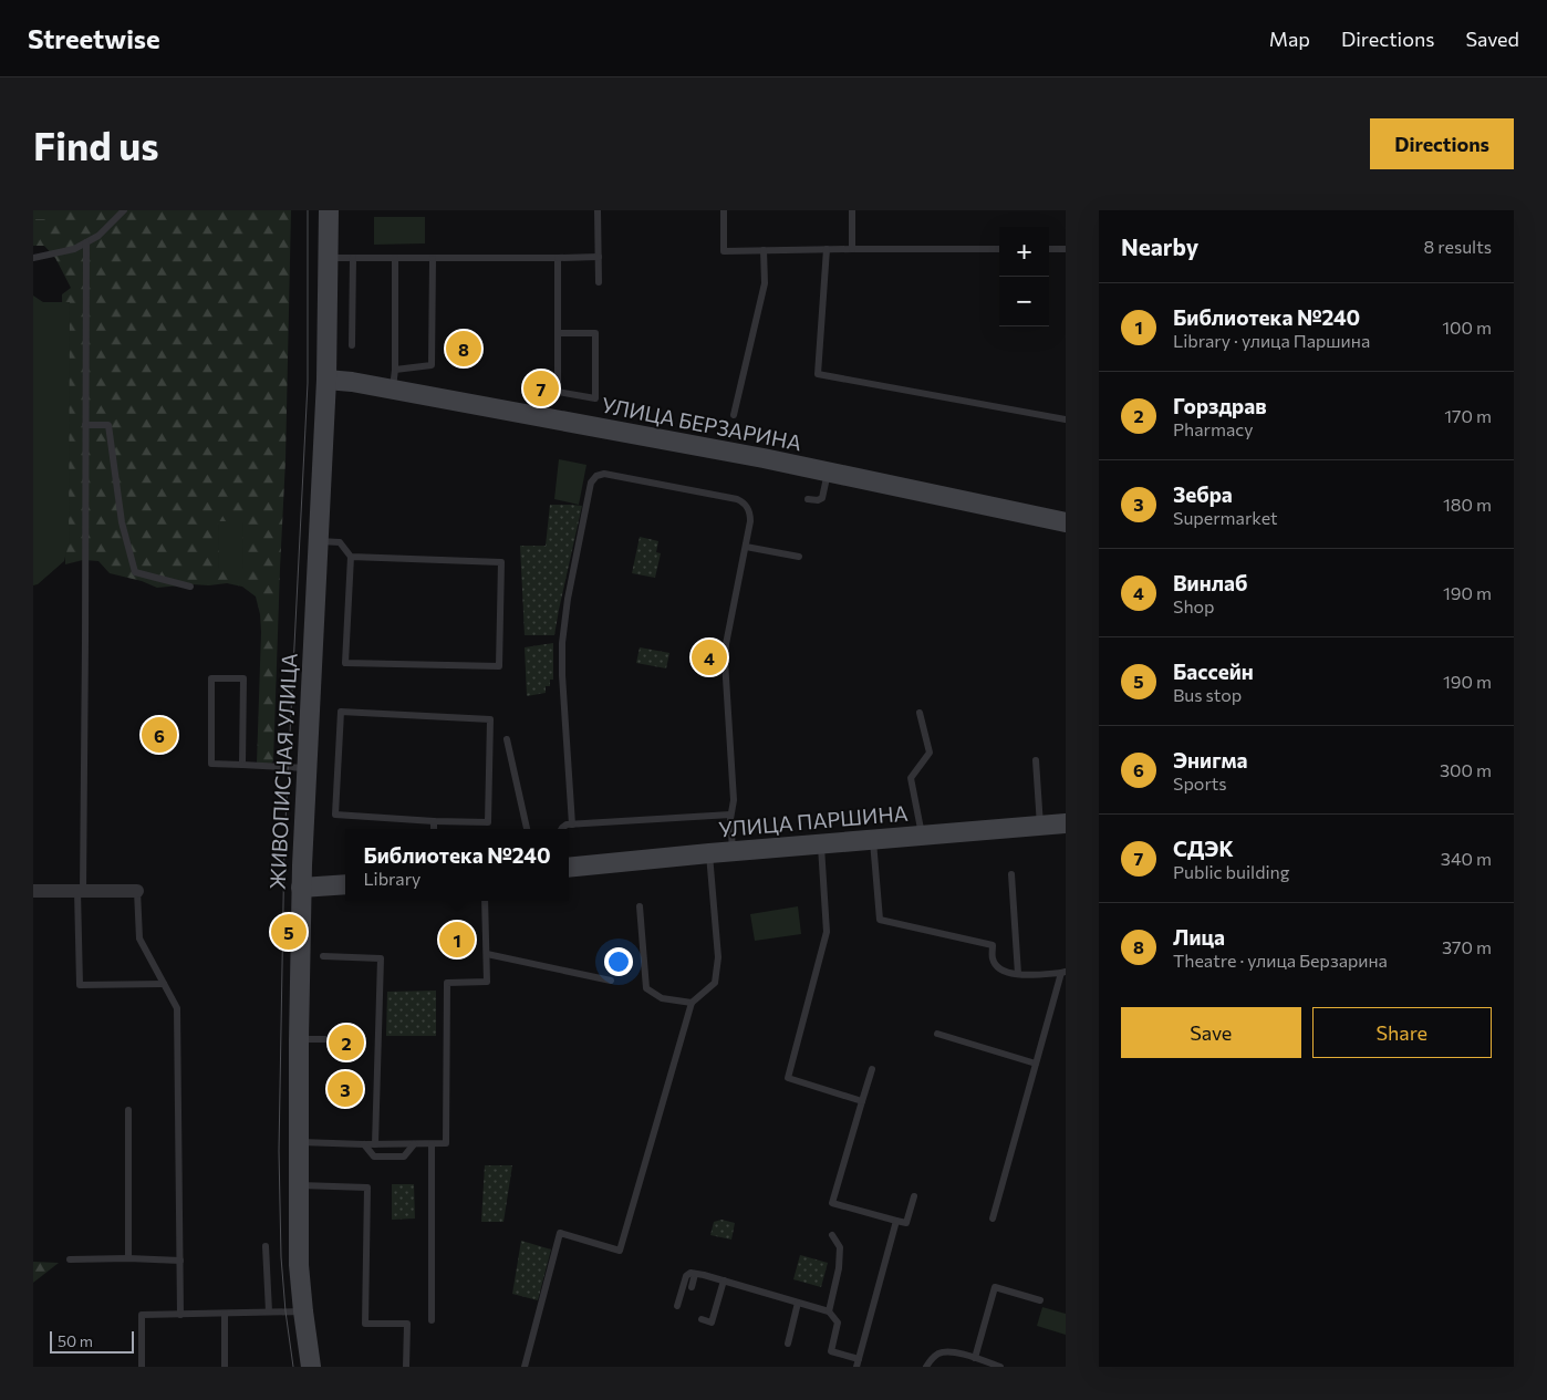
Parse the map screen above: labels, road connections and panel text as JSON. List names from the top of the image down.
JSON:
{
  "streets": {
    "street": ["УЛИЦА БЕРЗАРИНА", "ЖИВОПИСНАЯ УЛИЦА", "УЛИЦА ПАРШИНА"]
  },
  "crossings": [
    ["УЛИЦА БЕРЗАРИНА", "ЖИВОПИСНАЯ УЛИЦА"]
  ],
  "scale_bar": "50 m",
  "page": {
    "header": "Streetwise",
    "nav": ["Map", "Directions", "Saved"],
    "buttons": [
      "Directions",
      ["Save", "Share"]
    ],
    "title": "Find us",
    "heading": ["Nearby", "8 results"],
    "map_buttons": ["+", "−"],
    "list": [
      {
        "mark": "1",
        "name": "Библиотека №240",
        "note": "Library · улица Паршина",
        "value": "100 m"
      },
      {
        "mark": "2",
        "name": "Горздрав",
        "note": "Pharmacy",
        "value": "170 m"
      },
      {
        "mark": "3",
        "name": "Зебра",
        "note": "Supermarket",
        "value": "180 m"
      },
      {
        "mark": "4",
        "name": "Винлаб",
        "note": "Shop",
        "value": "190 m"
      },
      {
        "mark": "5",
        "name": "Бассейн",
        "note": "Bus stop",
        "value": "190 m"
      },
      {
        "mark": "6",
        "name": "Энигма",
        "note": "Sports",
        "value": "300 m"
      },
      {
        "mark": "7",
        "name": "СДЭК",
        "note": "Public building",
        "value": "340 m"
      },
      {
        "mark": "8",
        "name": "Лица",
        "note": "Theatre · улица Берзарина",
        "value": "370 m"
      }
    ],
    "pins": [
      "8",
      "7",
      "4",
      "6",
      "5",
      "1",
      "2",
      "3"
    ],
    "popup": ["Библиотека №240", "Library"],
    "scale": "50 m"
  }
}
